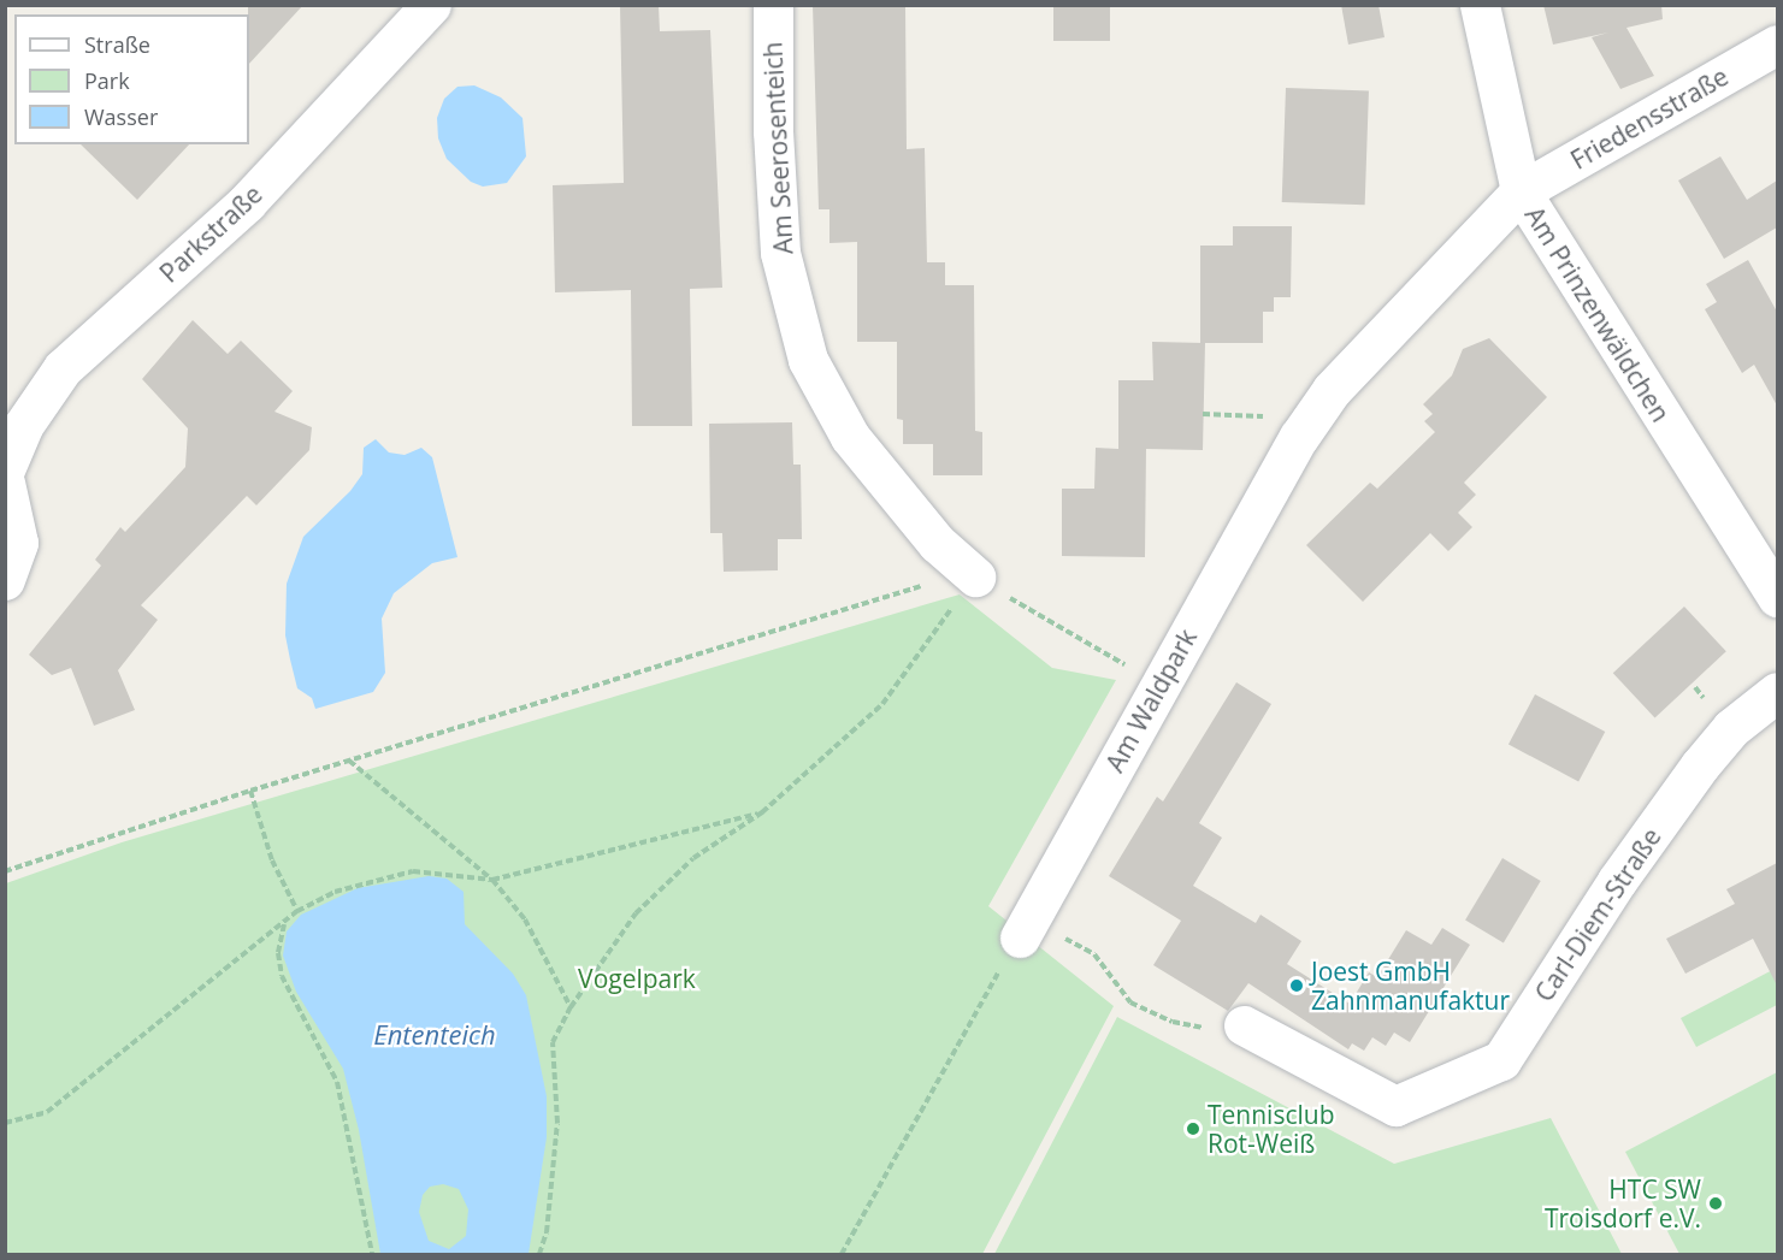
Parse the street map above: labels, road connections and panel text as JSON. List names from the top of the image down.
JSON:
{
  "streets": {
    "street": [
      "Friedensstraße",
      "Am Seerosenteich",
      "Parkstraße",
      "Am Prinzenwäldchen",
      "Am Waldpark",
      "Carl-Diem-Straße"
    ]
  },
  "crossings": [
    ["Friedensstraße", "Am Prinzenwäldchen"],
    ["Friedensstraße", "Am Waldpark"],
    ["Am Prinzenwäldchen", "Am Waldpark"]
  ],
  "water": ["Ententeich"],
  "parks": ["Vogelpark"],
  "places": ["Joest GmbH Zahnmanufaktur", "Tennisclub Rot-Weiß", "HTC SW Troisdorf e.V."],
  "legend": ["Straße", "Park", "Wasser"]
}
